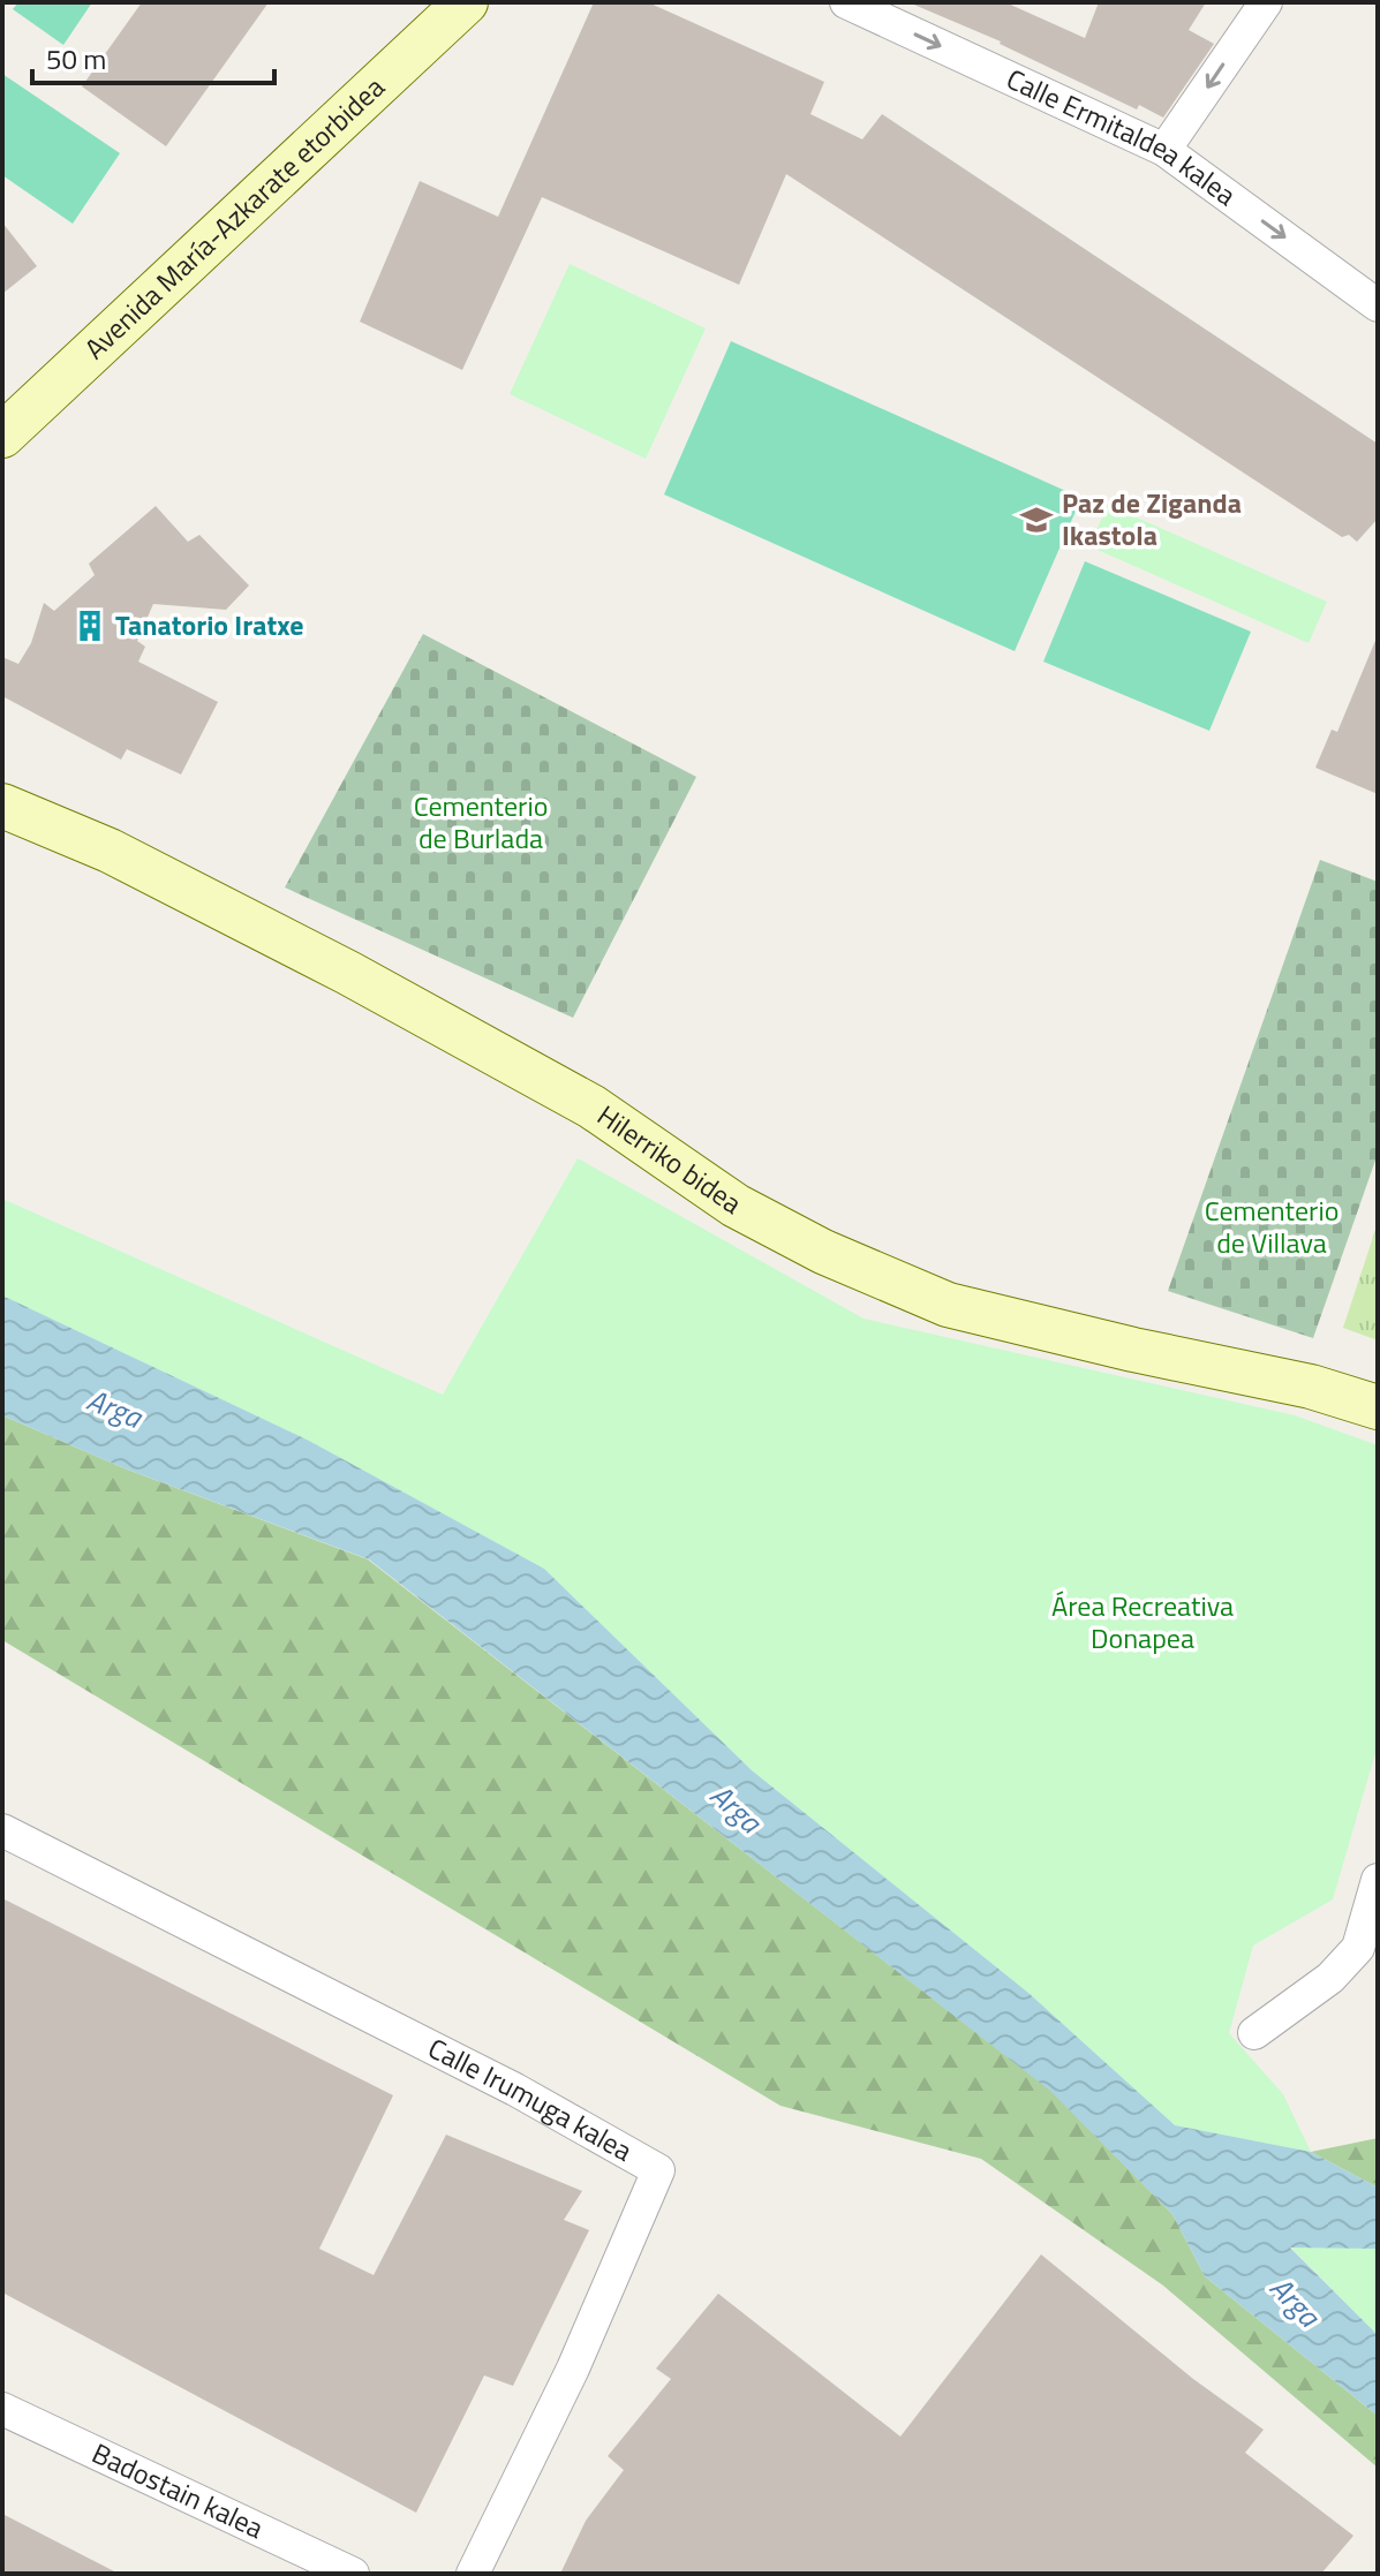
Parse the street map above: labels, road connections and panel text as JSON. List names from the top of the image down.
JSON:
{
  "streets": {
    "street": [
      "Calle Ermitaldea kalea",
      "Avenida María-Azkarate etorbidea",
      "Hilerriko bidea",
      "Calle Irumuga kalea",
      "Badostain kalea"
    ]
  },
  "one_way": ["Calle Ermitaldea kalea"],
  "water": ["Arga"],
  "parks": ["Cementerio de Burlada", "Cementerio de Villava", "Área Recreativa Donapea"],
  "places": {
    "school or university": ["Paz de Ziganda Ikastola"],
    "building": ["Tanatorio Iratxe"]
  },
  "scale_bar": "50 m"
}
